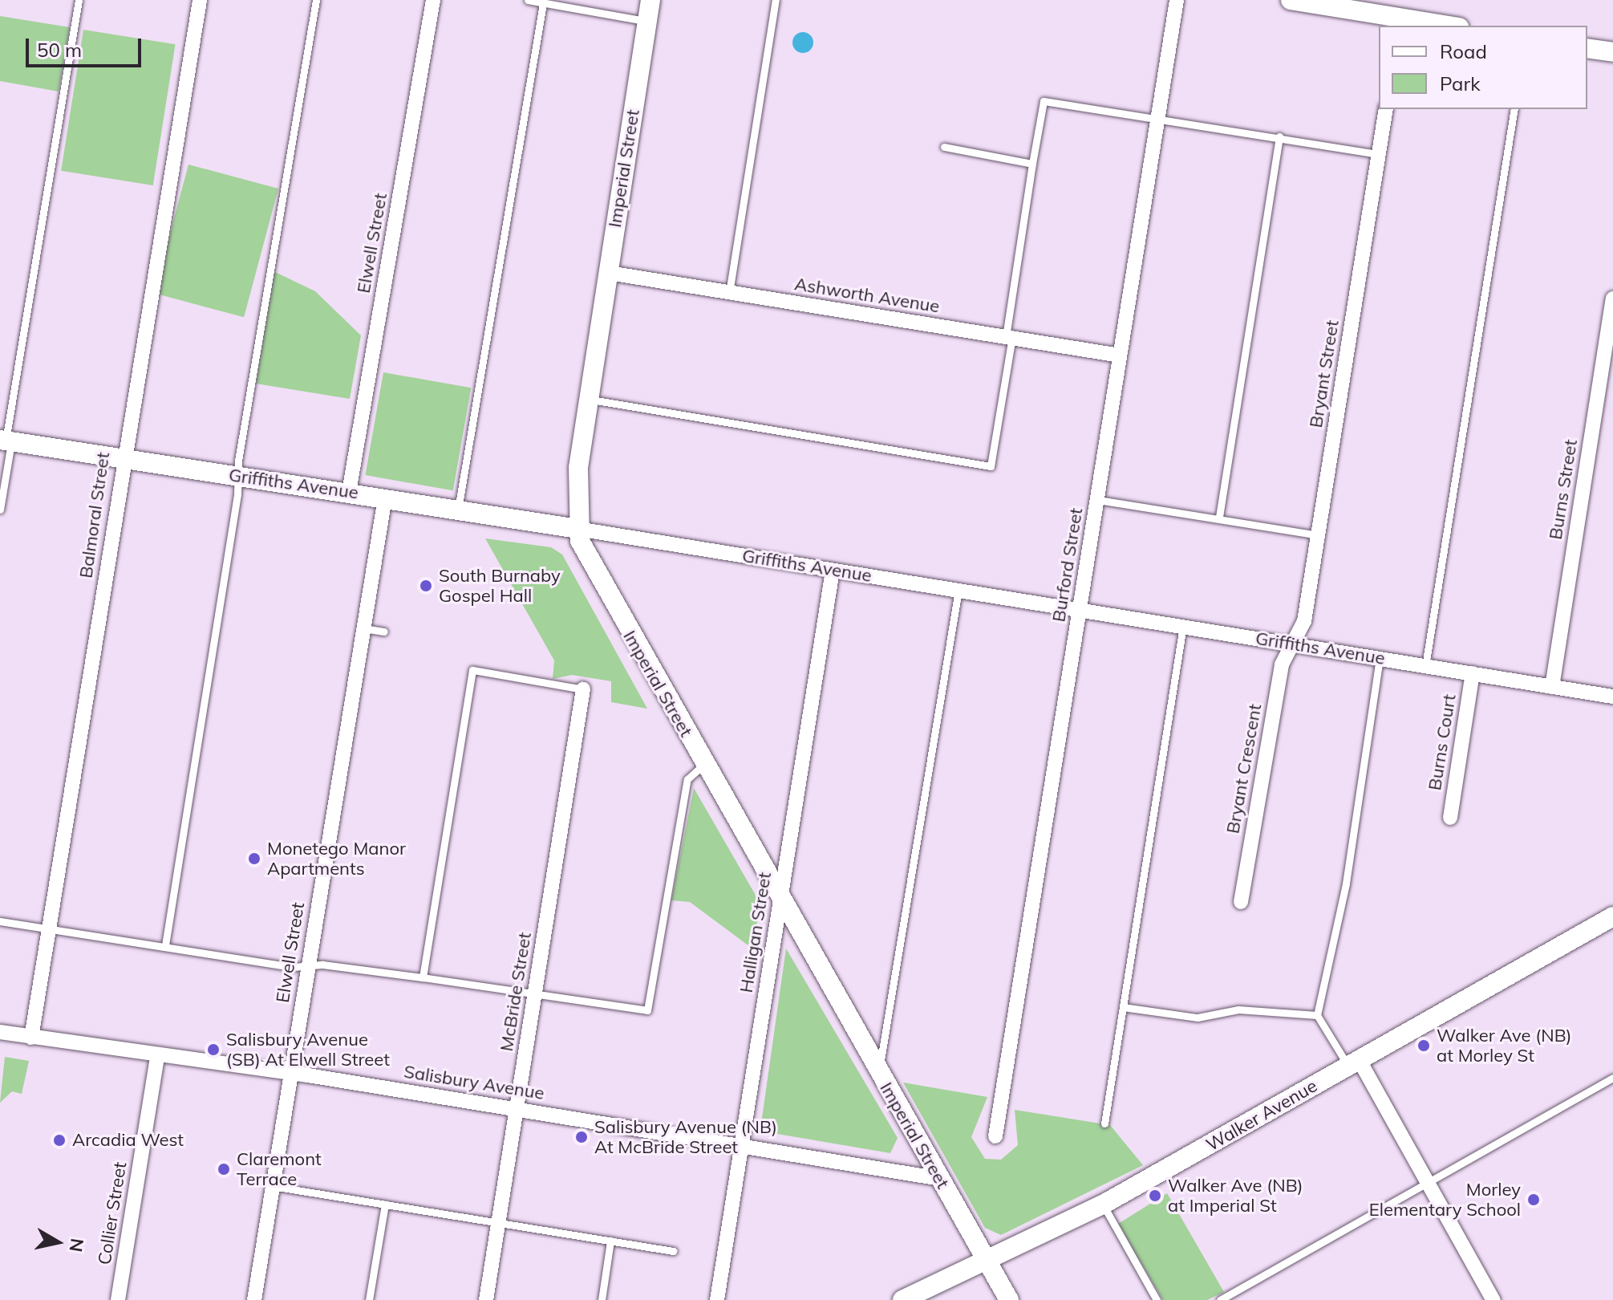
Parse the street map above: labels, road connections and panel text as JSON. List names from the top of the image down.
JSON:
{
  "streets": {
    "street": [
      "Imperial Street",
      "Elwell Street",
      "Ashworth Avenue",
      "Bryant Street",
      "Griffiths Avenue",
      "Burns Street",
      "Balmoral Street",
      "Burford Street",
      "Burns Court",
      "Bryant Crescent",
      "Halligan Street",
      "McBride Street",
      "Salisbury Avenue",
      "Walker Avenue",
      "Collier Street"
    ]
  },
  "crossings": [
    ["Imperial Street", "Ashworth Avenue"],
    ["Imperial Street", "Griffiths Avenue"],
    ["Imperial Street", "Halligan Street"],
    ["Imperial Street", "Salisbury Avenue"],
    ["Imperial Street", "Walker Avenue"],
    ["Elwell Street", "Griffiths Avenue"],
    ["Elwell Street", "Salisbury Avenue"],
    ["Ashworth Avenue", "Burford Street"],
    ["Bryant Street", "Griffiths Avenue"],
    ["Bryant Street", "Bryant Crescent"],
    ["Griffiths Avenue", "Burns Street"],
    ["Griffiths Avenue", "Balmoral Street"],
    ["Griffiths Avenue", "Burford Street"],
    ["Griffiths Avenue", "Burns Court"],
    ["Griffiths Avenue", "Bryant Crescent"],
    ["Griffiths Avenue", "Halligan Street"],
    ["Balmoral Street", "Salisbury Avenue"],
    ["Halligan Street", "Salisbury Avenue"],
    ["McBride Street", "Salisbury Avenue"],
    ["Salisbury Avenue", "Collier Street"]
  ],
  "places": [
    "South Burnaby Gospel Hall",
    "Monetego Manor Apartments",
    "Walker Ave (NB) at Morley St",
    "Salisbury Avenue (SB) At Elwell Street",
    "Salisbury Avenue (NB) At McBride Street",
    "Arcadia West",
    "Claremont Terrace",
    "Walker Ave (NB) at Imperial St",
    "Morley Elementary School"
  ],
  "legend": ["Road", "Park"],
  "scale_bar": "50 m",
  "north": "right"
}
